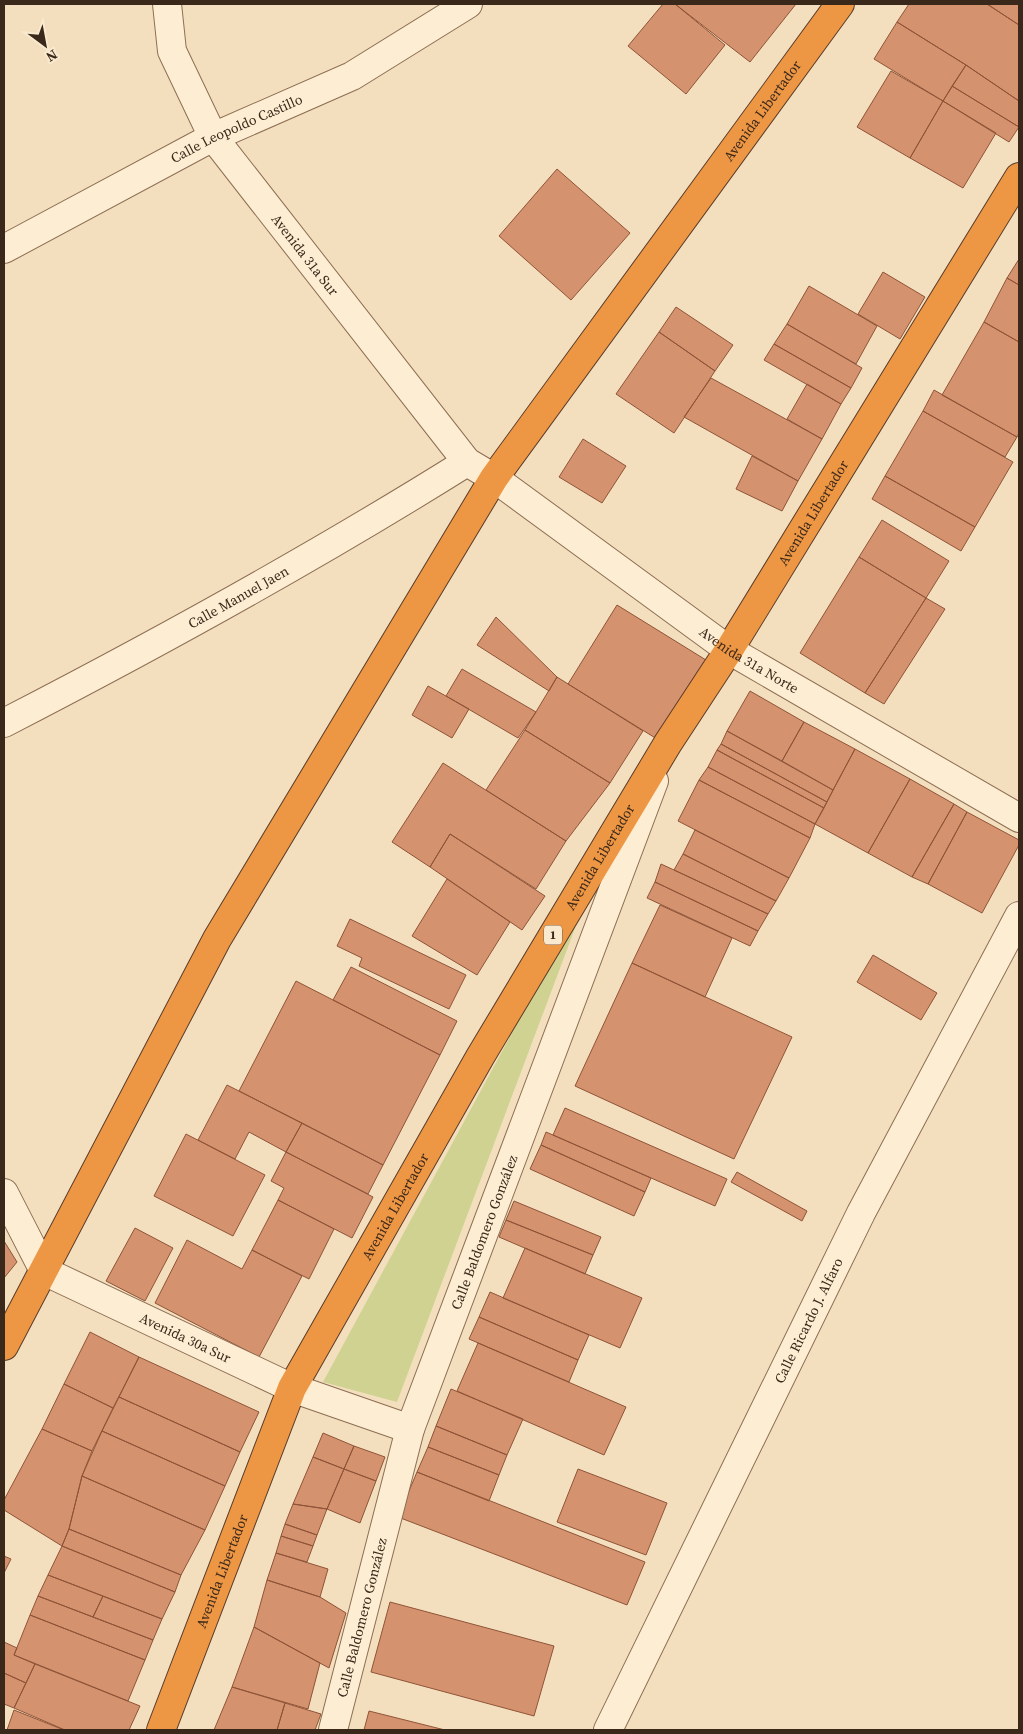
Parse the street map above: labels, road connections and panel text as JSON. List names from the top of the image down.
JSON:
{
  "streets": {
    "highway": ["Avenida Libertador", "1"],
    "street": [
      "Calle Leopoldo Castillo",
      "Avenida 31a Sur",
      "Calle Manuel Jaen",
      "Avenida 31a Norte",
      "Calle Baldomero González",
      "Calle Ricardo J. Alfaro",
      "Avenida 30a Sur"
    ]
  },
  "crossings": [
    ["Avenida Libertador", "Avenida 31a Sur"],
    ["Avenida Libertador", "Avenida 31a Norte"],
    ["Avenida Libertador", "Calle Baldomero González"],
    ["Avenida Libertador", "Avenida 30a Sur"],
    ["Calle Leopoldo Castillo", "Avenida 31a Sur"],
    ["Avenida 31a Sur", "Calle Manuel Jaen"],
    ["Avenida 31a Sur", "Avenida 31a Norte"],
    ["Calle Baldomero González", "Avenida 30a Sur"]
  ],
  "north": "bottom right"
}
